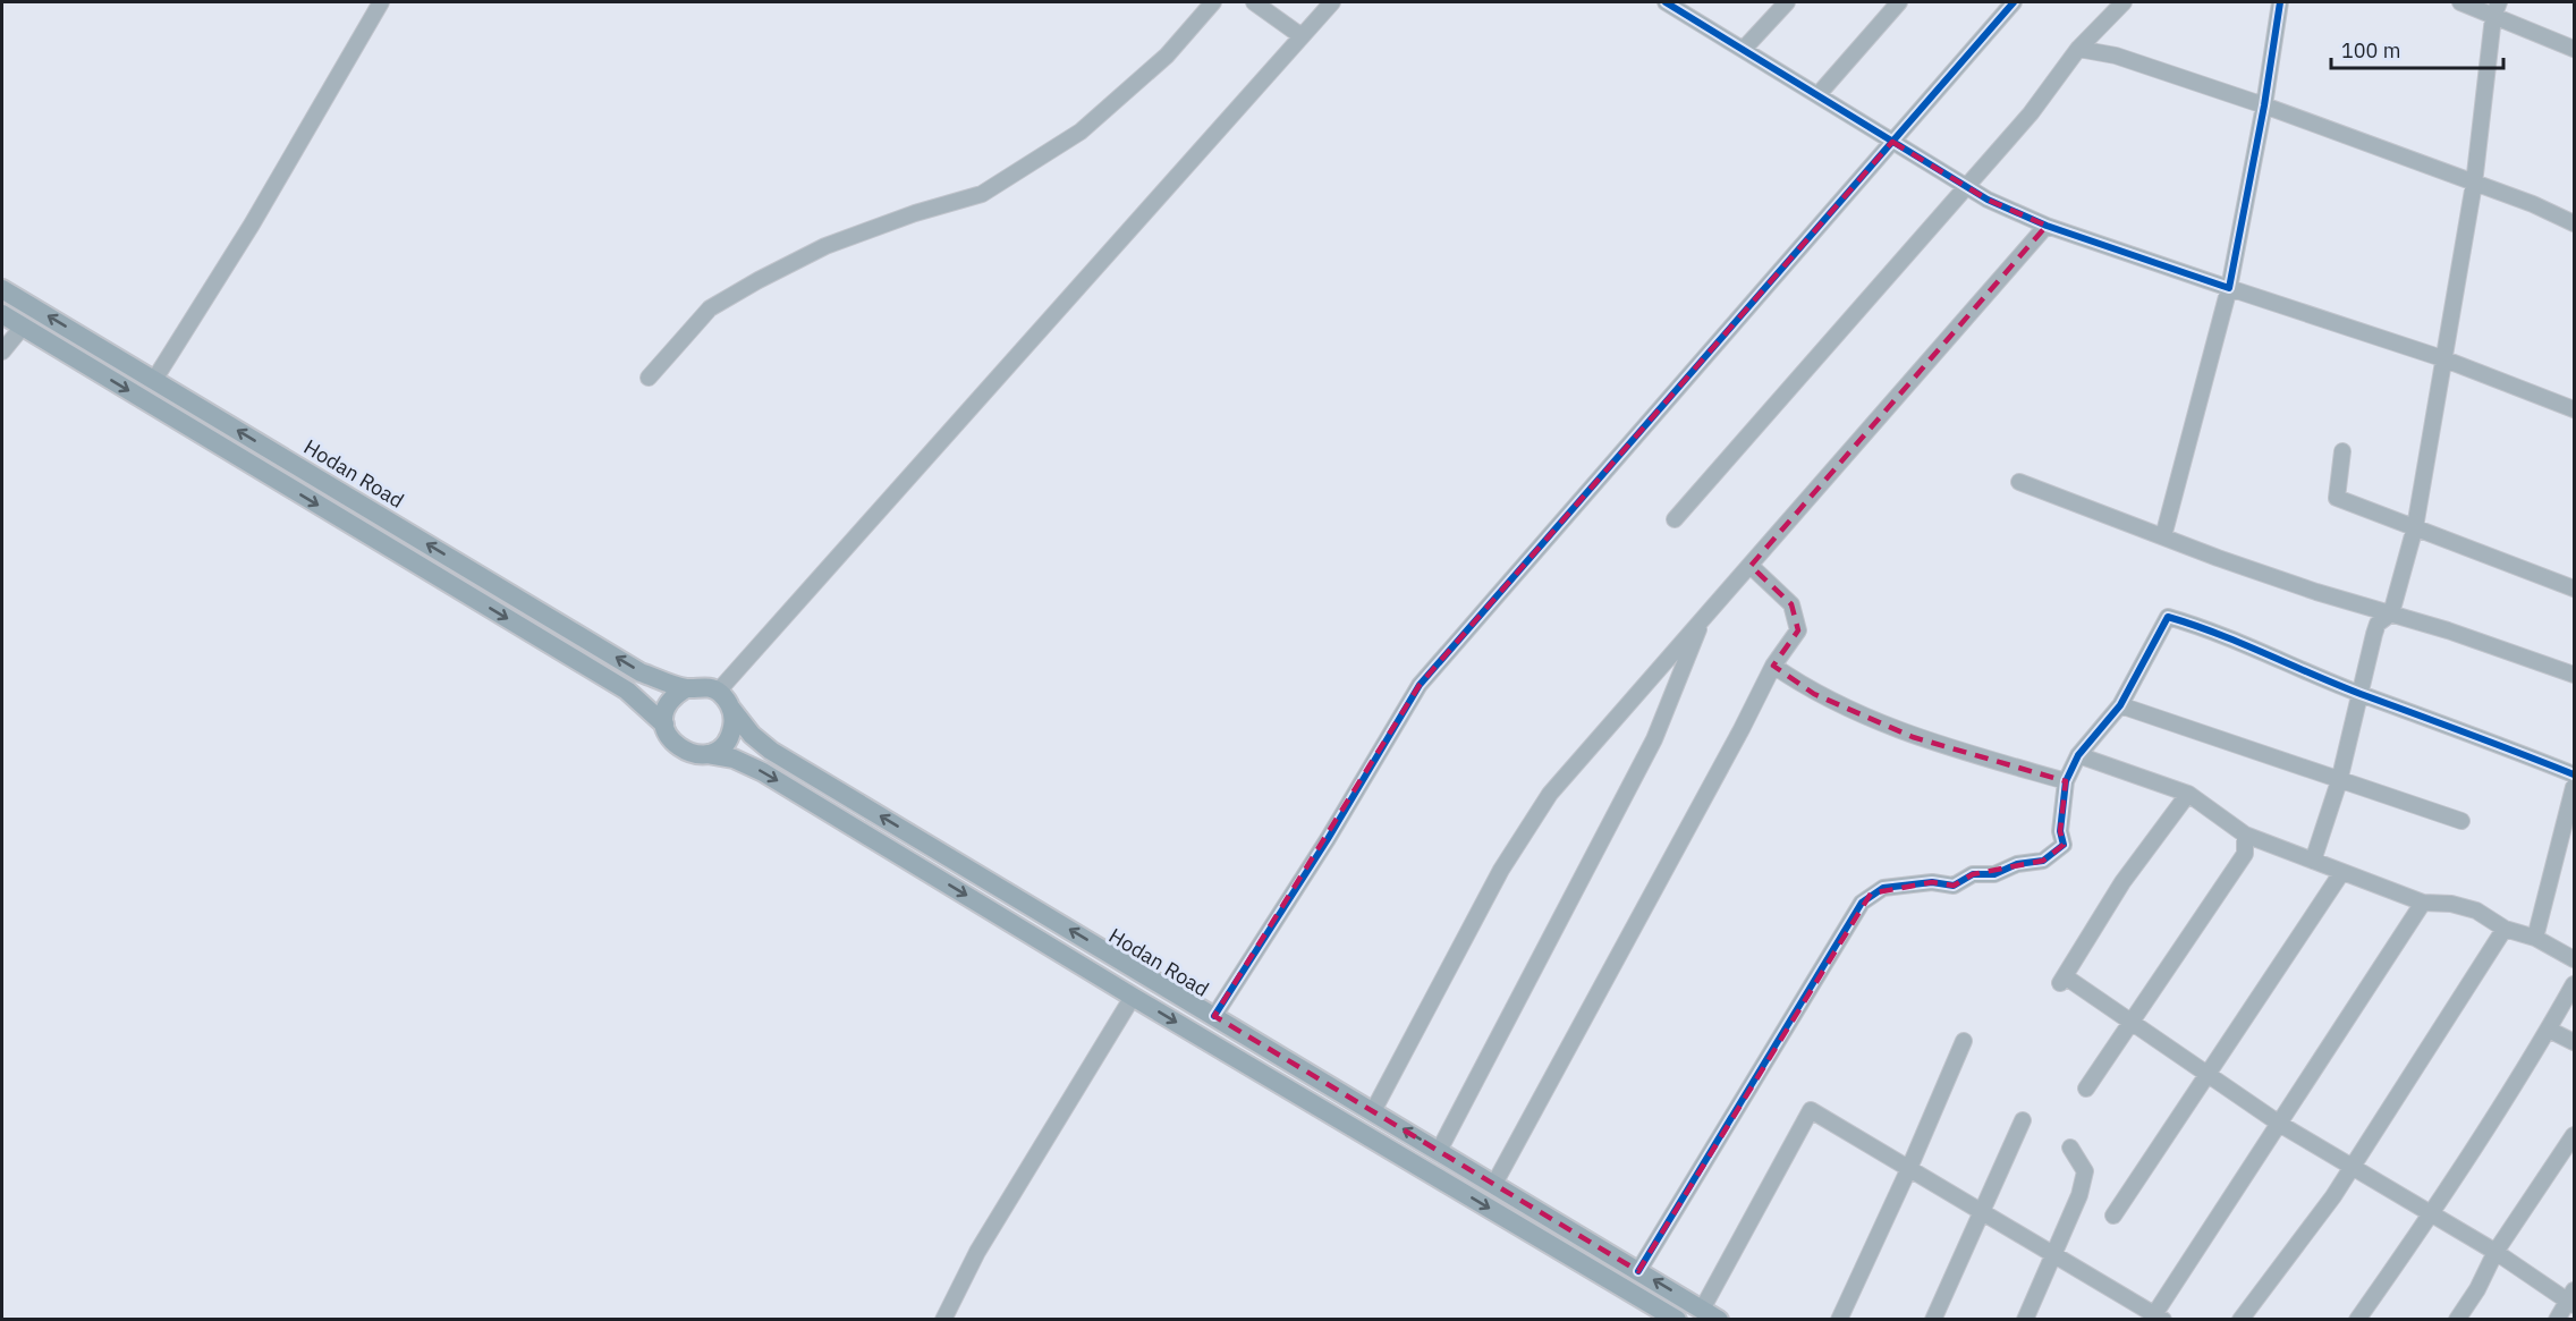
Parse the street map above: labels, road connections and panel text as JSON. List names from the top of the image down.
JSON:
{
  "streets": {
    "main road": ["Hodan Road"]
  },
  "scale_bar": "100 m"
}
